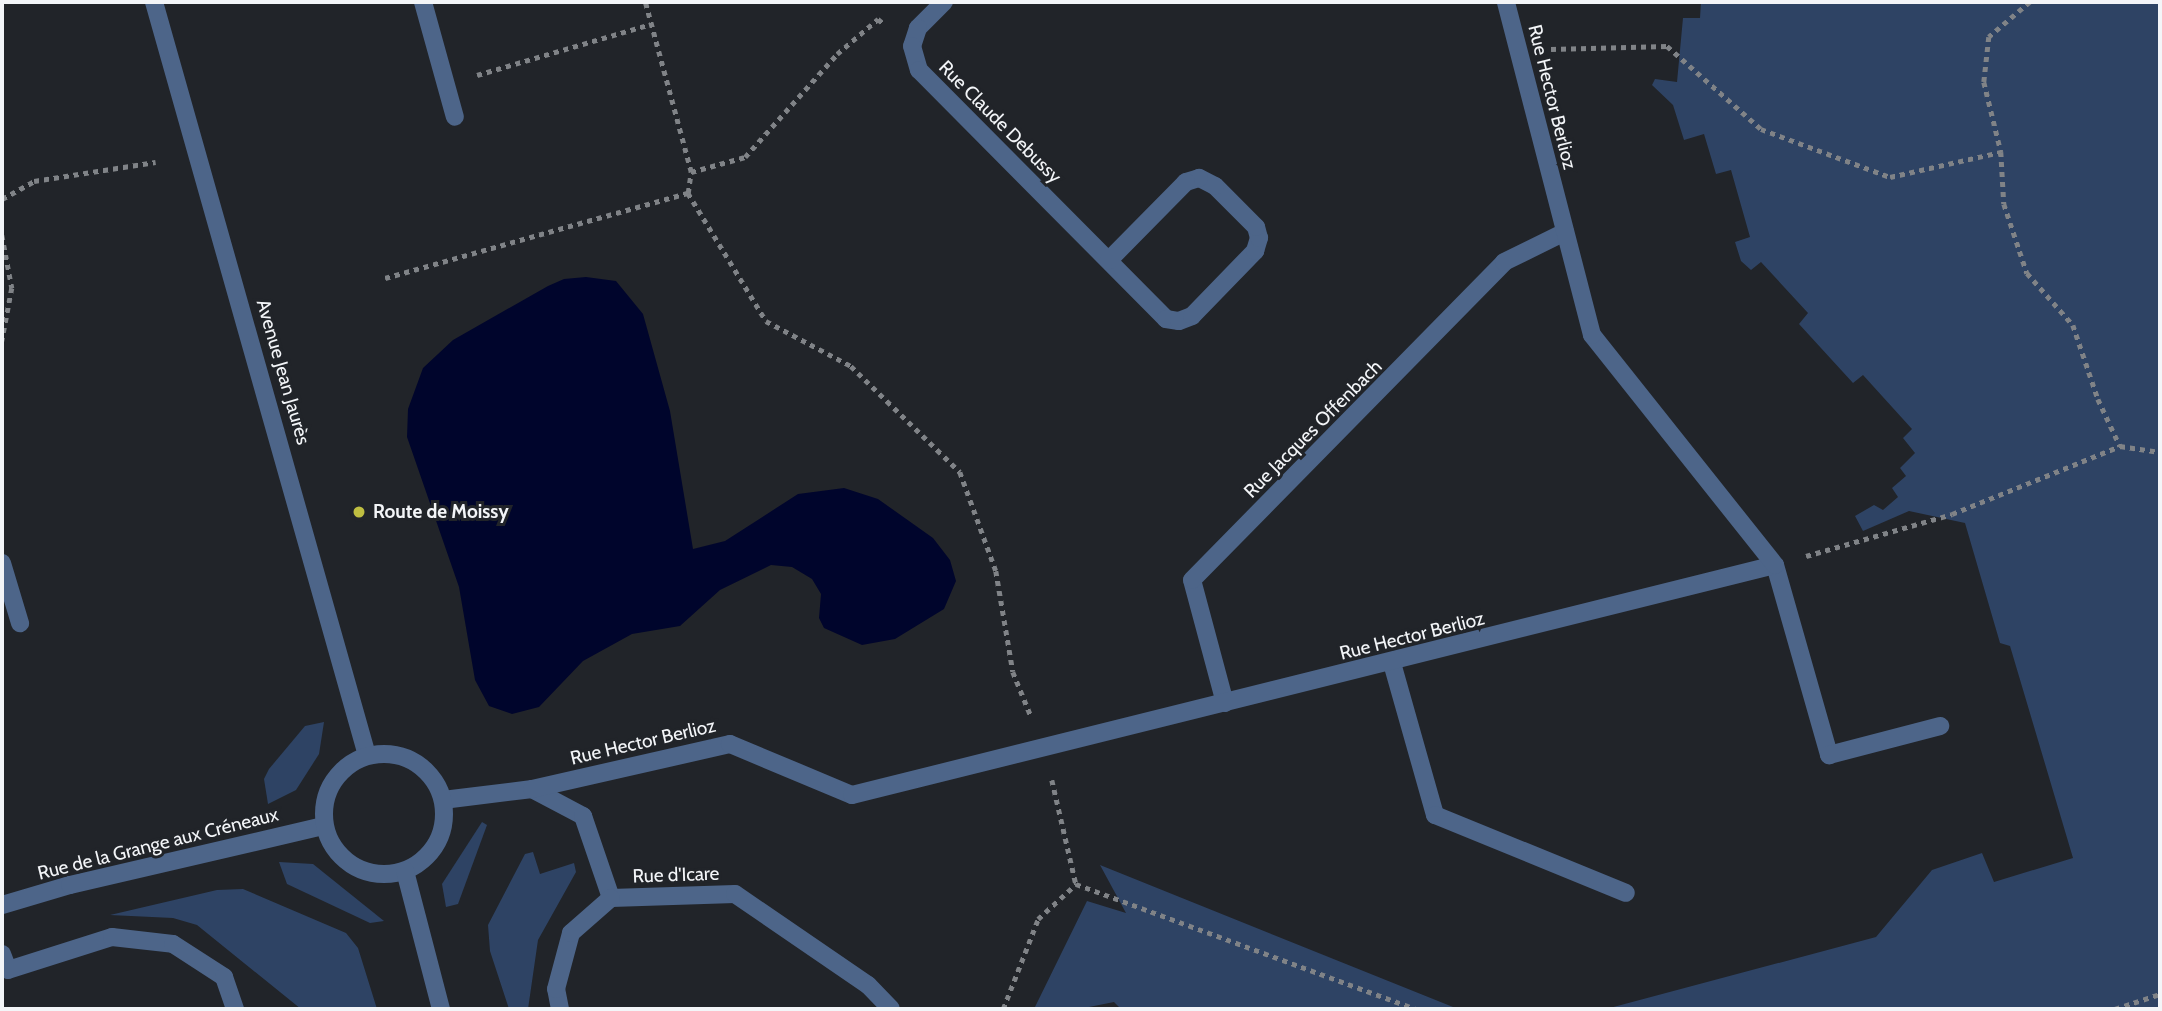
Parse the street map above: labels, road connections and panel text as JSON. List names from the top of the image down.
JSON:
{
  "streets": {
    "street": [
      "Rue Hector Berlioz",
      "Rue Claude Debussy",
      "Avenue Jean Jaurès",
      "Rue Jacques Offenbach",
      "Rue de la Grange aux Créneaux",
      "Rue d'Icare"
    ]
  },
  "crossings": [
    ["Rue Hector Berlioz", "Avenue Jean Jaurès"],
    ["Rue Hector Berlioz", "Rue Jacques Offenbach"],
    ["Rue Hector Berlioz", "Rue de la Grange aux Créneaux"],
    ["Rue Hector Berlioz", "Rue d'Icare"],
    ["Avenue Jean Jaurès", "Rue de la Grange aux Créneaux"]
  ],
  "places": ["Route de Moissy"]
}
